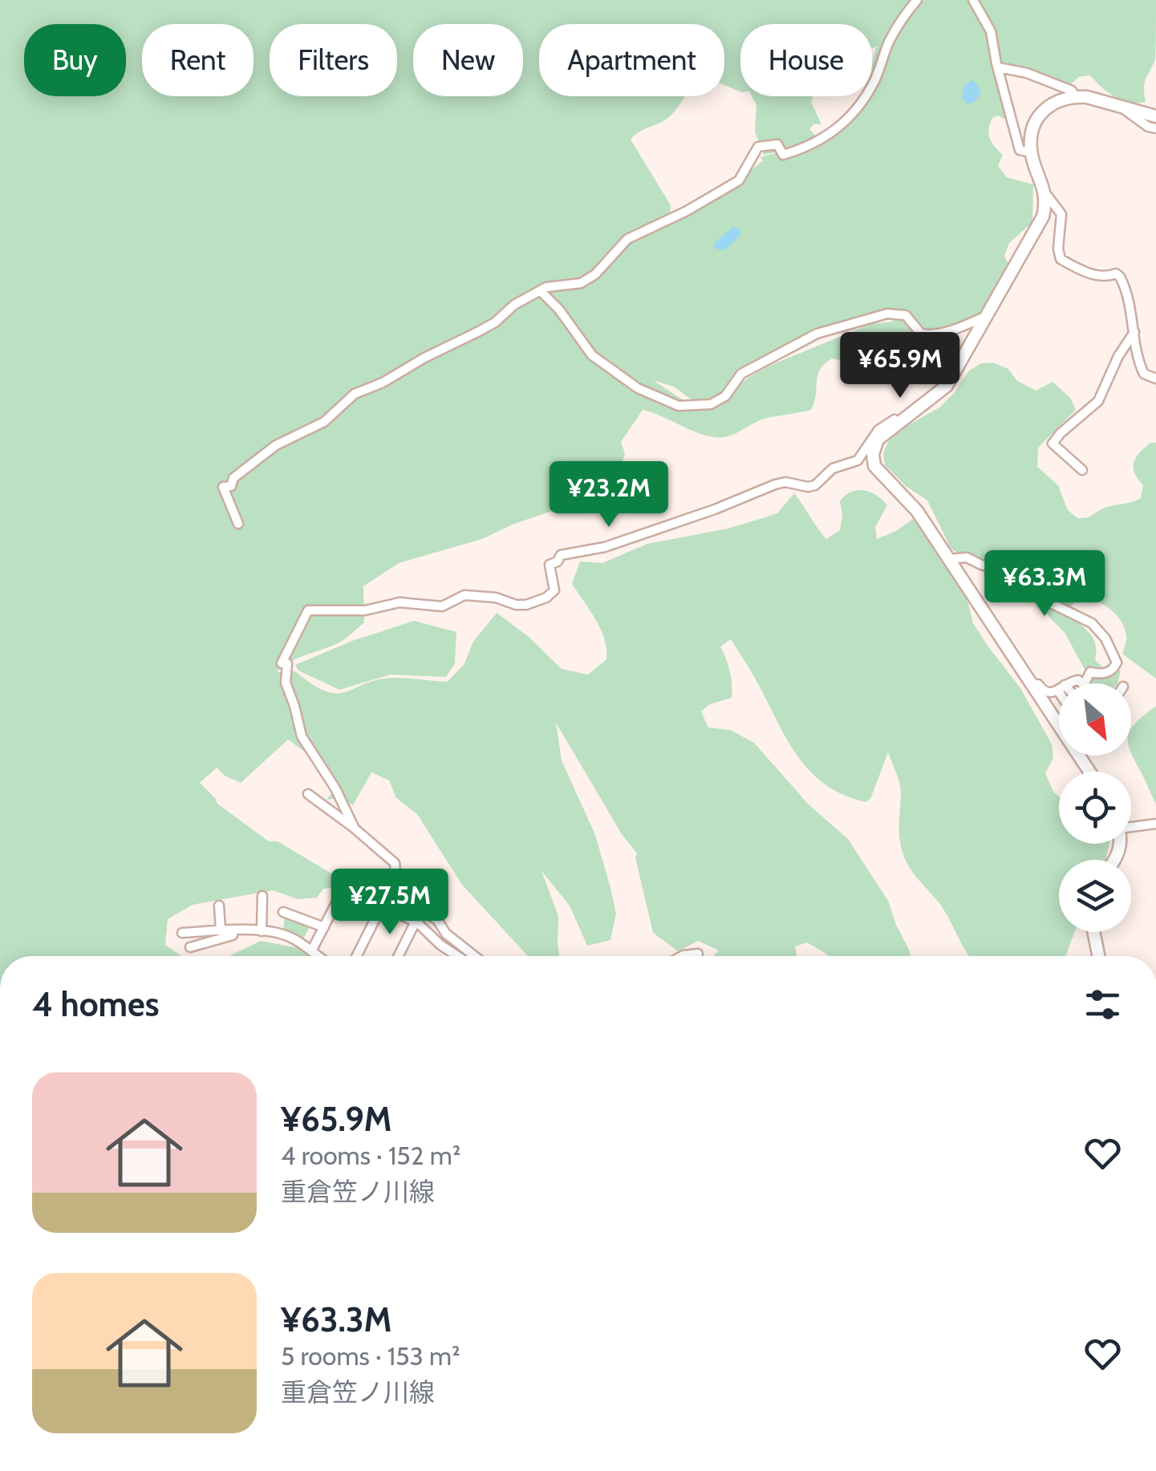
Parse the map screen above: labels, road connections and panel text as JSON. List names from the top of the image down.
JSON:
{
  "north": "bottom right",
  "page": {
    "chip": [
      "Buy",
      "Rent",
      "Filters",
      "New",
      "Apartment",
      "House"
    ],
    "price": [
      "¥65.9M",
      "¥23.2M",
      "¥63.3M",
      "¥27.5M"
    ],
    "heading": "4 homes",
    "list": [
      {
        "name": "¥65.9M",
        "note": "4 rooms · 152 m² · 重倉笠ノ川線"
      },
      {
        "name": "¥63.3M",
        "note": "5 rooms · 153 m² · 重倉笠ノ川線"
      }
    ]
  }
}
